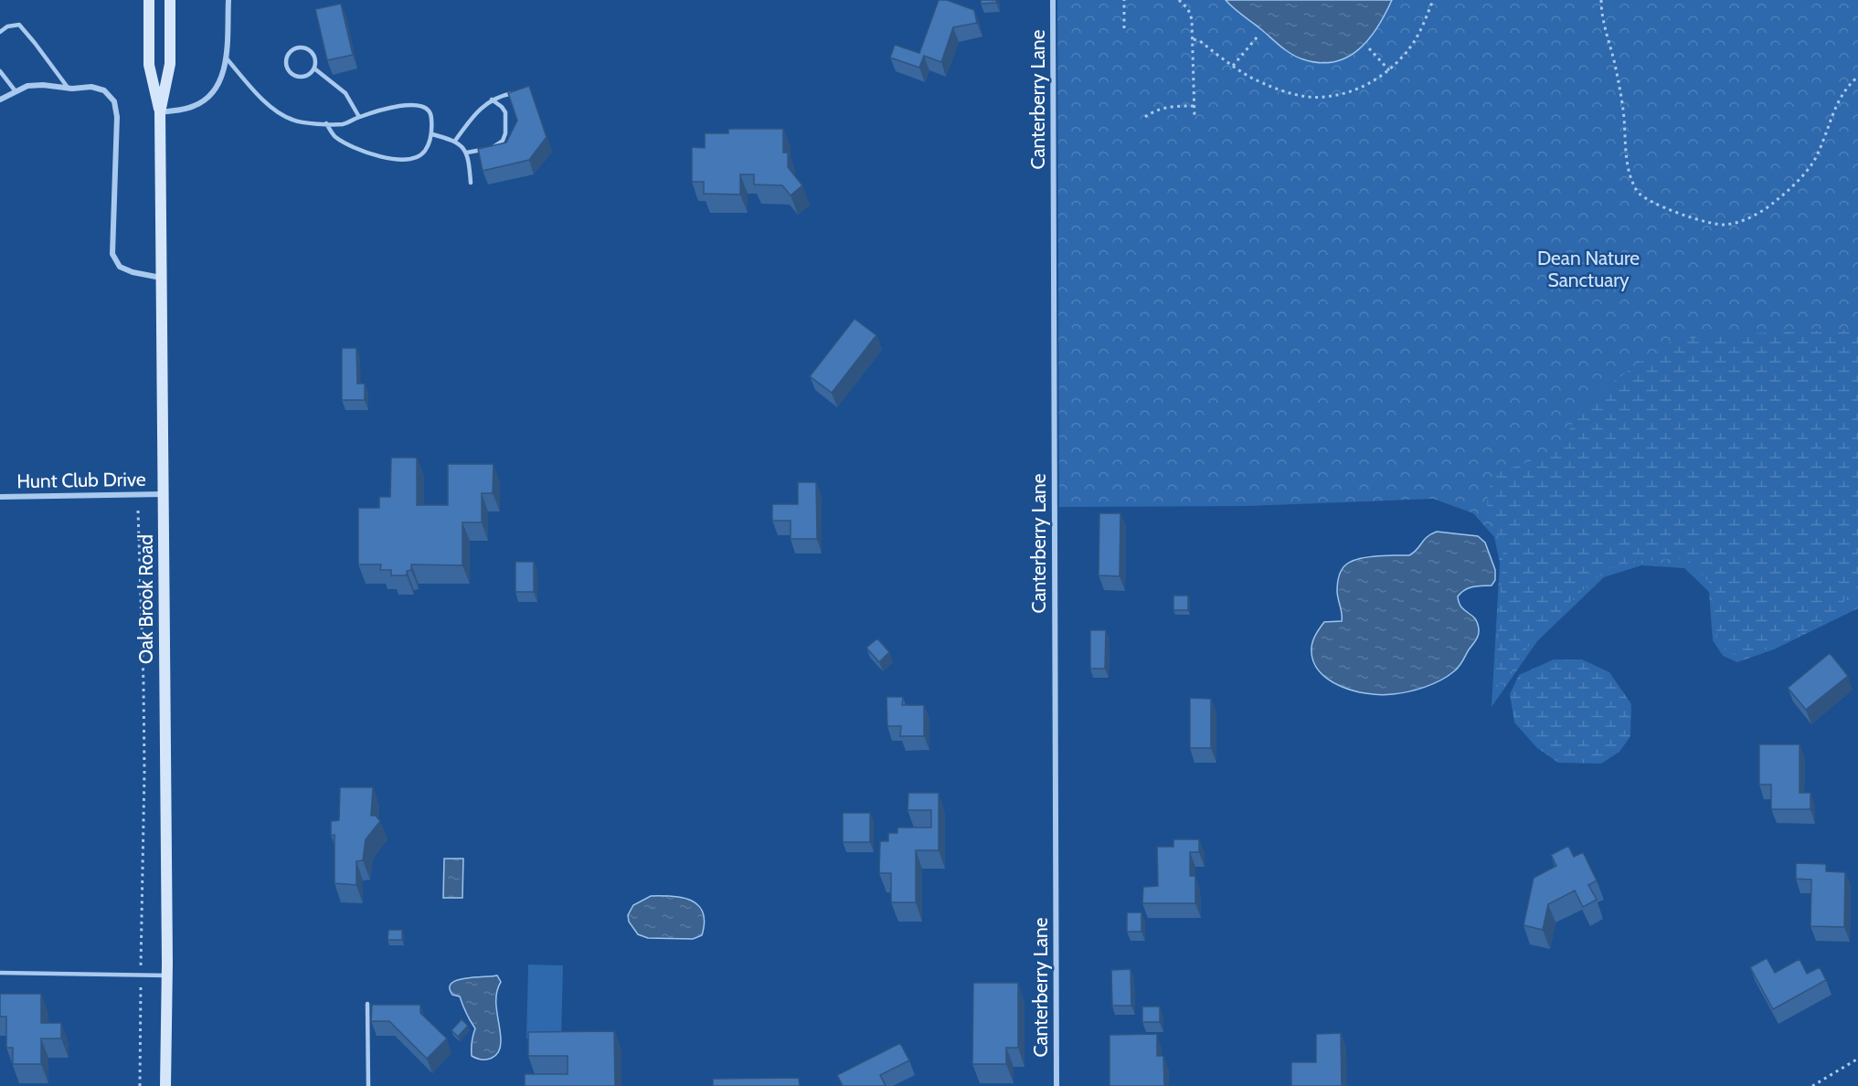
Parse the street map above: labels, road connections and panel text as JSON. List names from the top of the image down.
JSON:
{
  "streets": {
    "main road": ["Oak Brook Road"],
    "street": ["Canterberry Lane", "Hunt Club Drive"]
  },
  "crossings": [
    ["Hunt Club Drive", "Oak Brook Road"]
  ],
  "parks": ["Dean Nature Sanctuary"]
}
